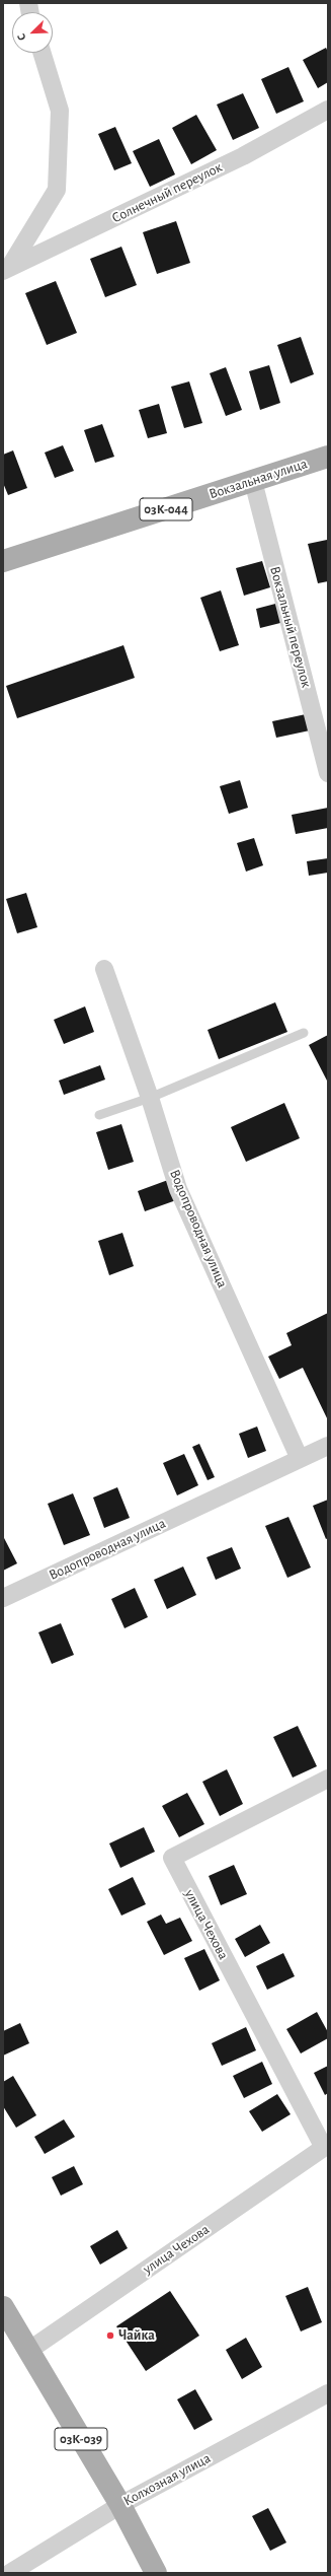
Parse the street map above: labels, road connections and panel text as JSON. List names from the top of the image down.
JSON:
{
  "streets": {
    "main road": ["Вокзальная улица", "03К-044", "03К-039"],
    "street": [
      "Солнечный переулок",
      "Вокзальный переулок",
      "Водопроводная улица",
      "улица Чехова",
      "Колхозная улица"
    ]
  },
  "crossings": [
    ["Вокзальная улица", "Вокзальный переулок"],
    ["улица Чехова", "03К-039"],
    ["03К-039", "Колхозная улица"]
  ],
  "places": ["Чайка"],
  "north": "bottom left"
}
